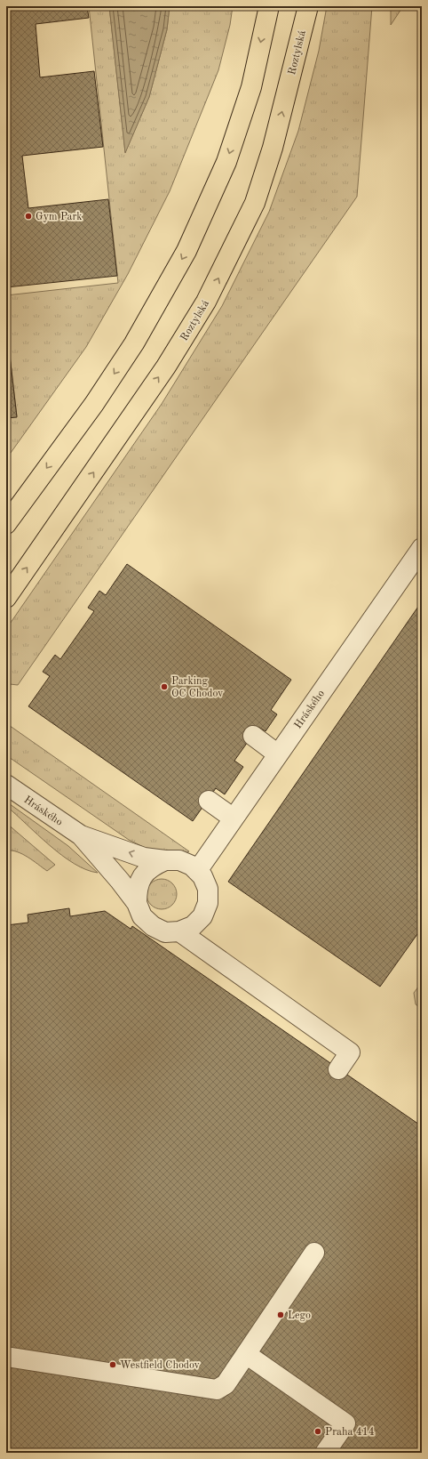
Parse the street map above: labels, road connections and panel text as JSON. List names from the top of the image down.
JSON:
{
  "streets": {
    "main road": ["Roztylská"],
    "street": ["Hráského"]
  },
  "places": [
    "Gym Park",
    "Parking OC Chodov",
    "Lego",
    "Westfield Chodov",
    "Praha 414"
  ]
}
